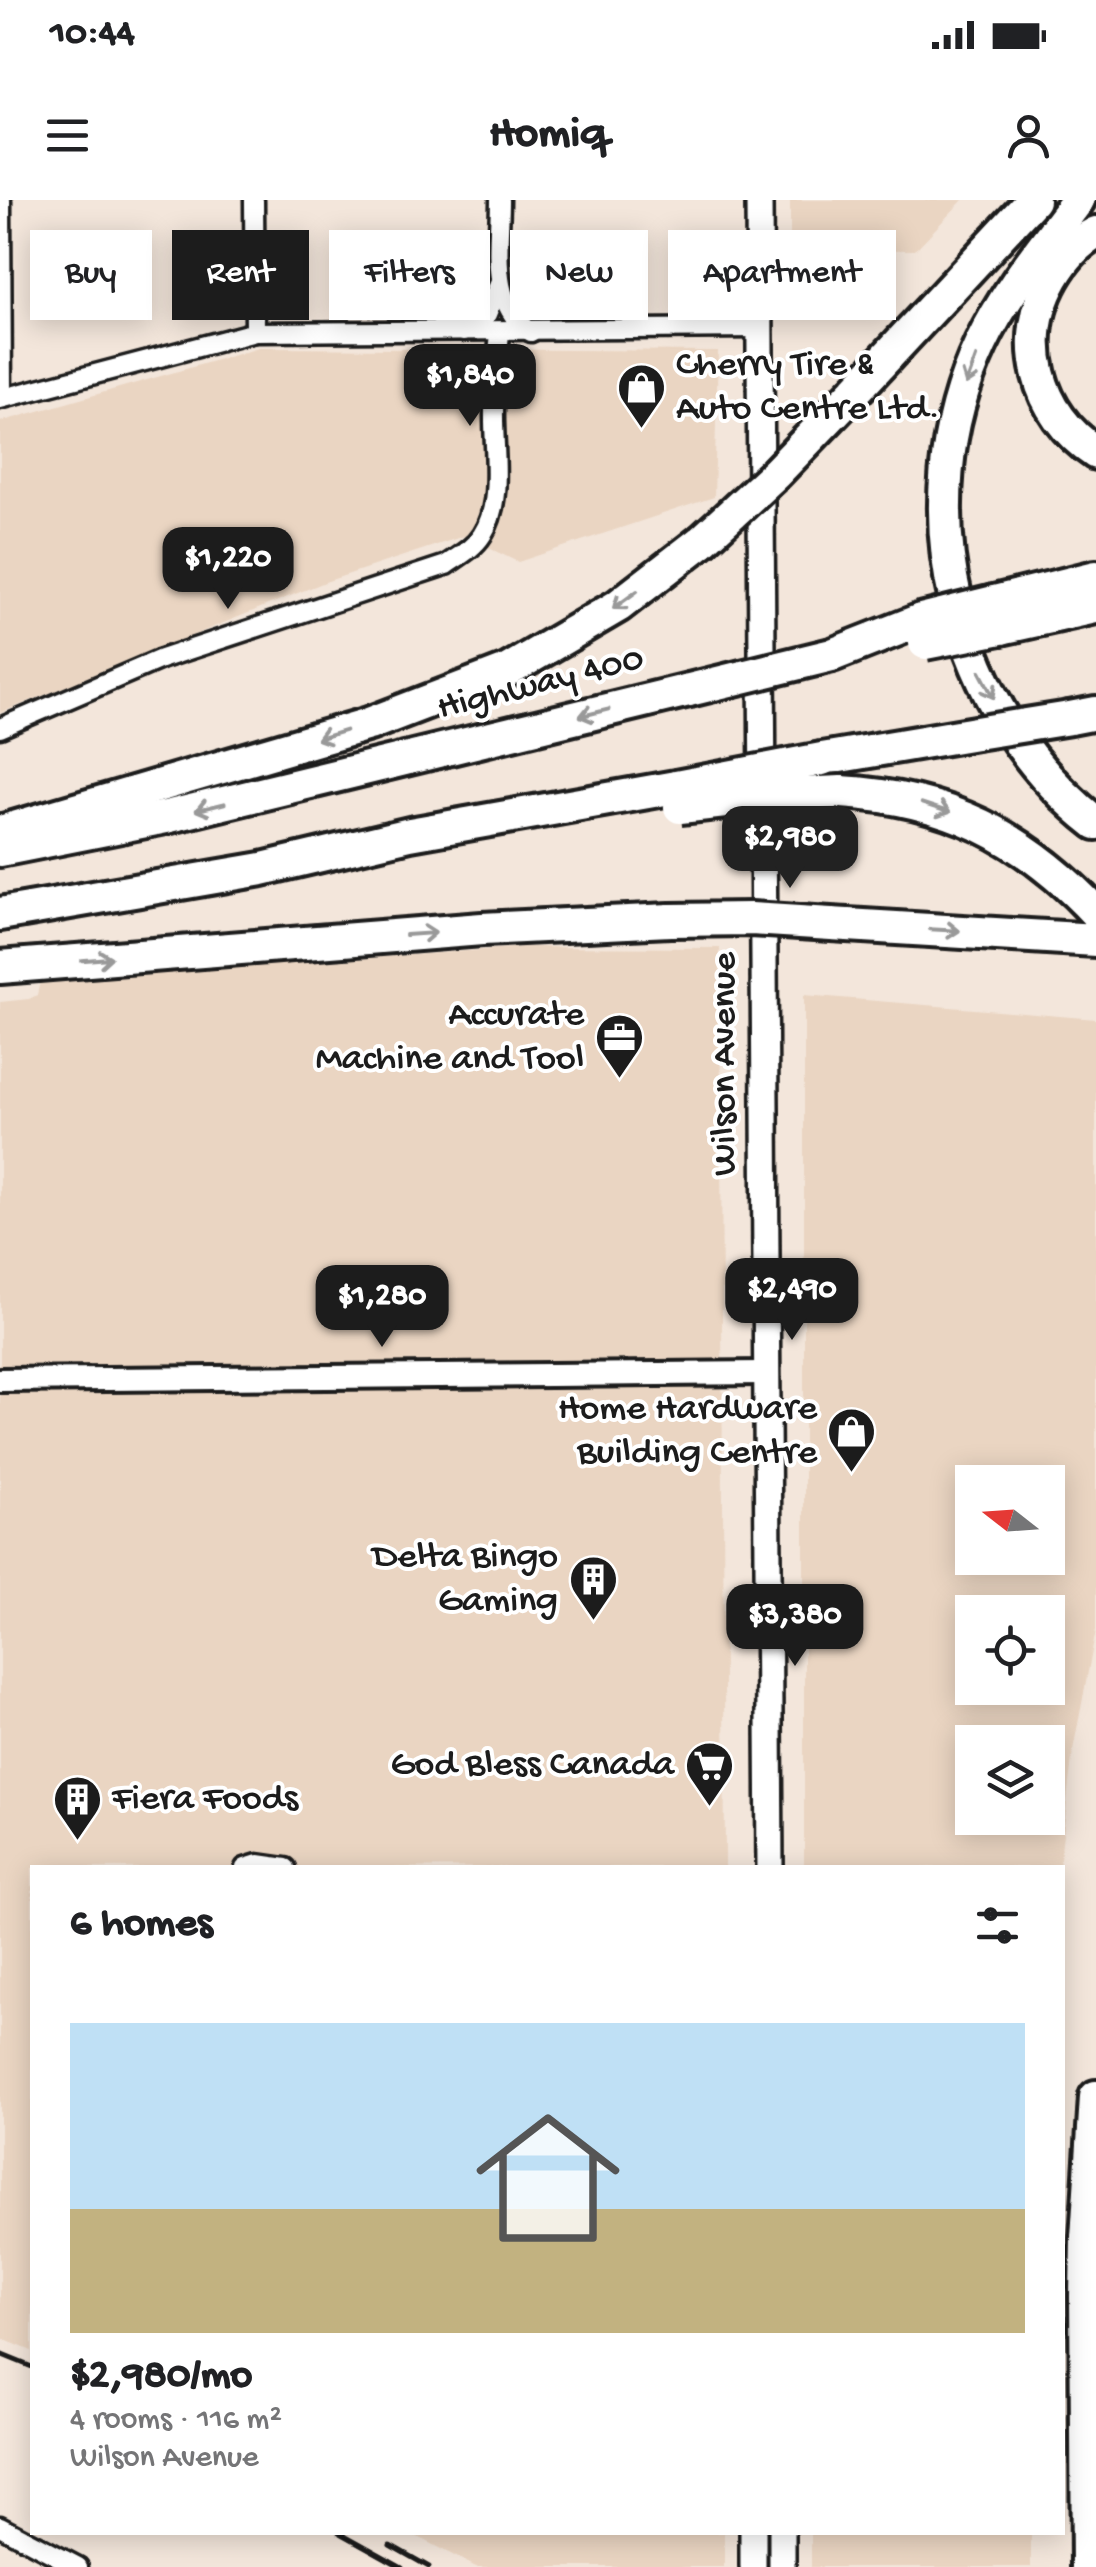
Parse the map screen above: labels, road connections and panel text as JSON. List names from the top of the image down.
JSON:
{
  "streets": {
    "highway": ["Highway 400"],
    "main road": ["Wilson Avenue"]
  },
  "places": {
    "shop": ["Cherry Tire & Auto Centre Ltd.", "Home Hardware Building Centre"],
    "office": ["Accurate Machine and Tool"],
    "building": ["Delta Bingo Gaming", "Fiera Foods"],
    "supermarket": ["God Bless Canada"]
  },
  "north": "left",
  "page": {
    "status": "10:44",
    "header": "Homiq",
    "chip": [
      "Buy",
      "Rent",
      "Filters",
      "New",
      "Apartment"
    ],
    "price": [
      "$1,840",
      "$1,220",
      "$2,980",
      "$2,490",
      "$1,280",
      "$3,380"
    ],
    "heading": "6 homes",
    "list": [
      {
        "name": "$2,980/mo",
        "note": "4 rooms · 116 m² · Wilson Avenue"
      }
    ]
  }
}
